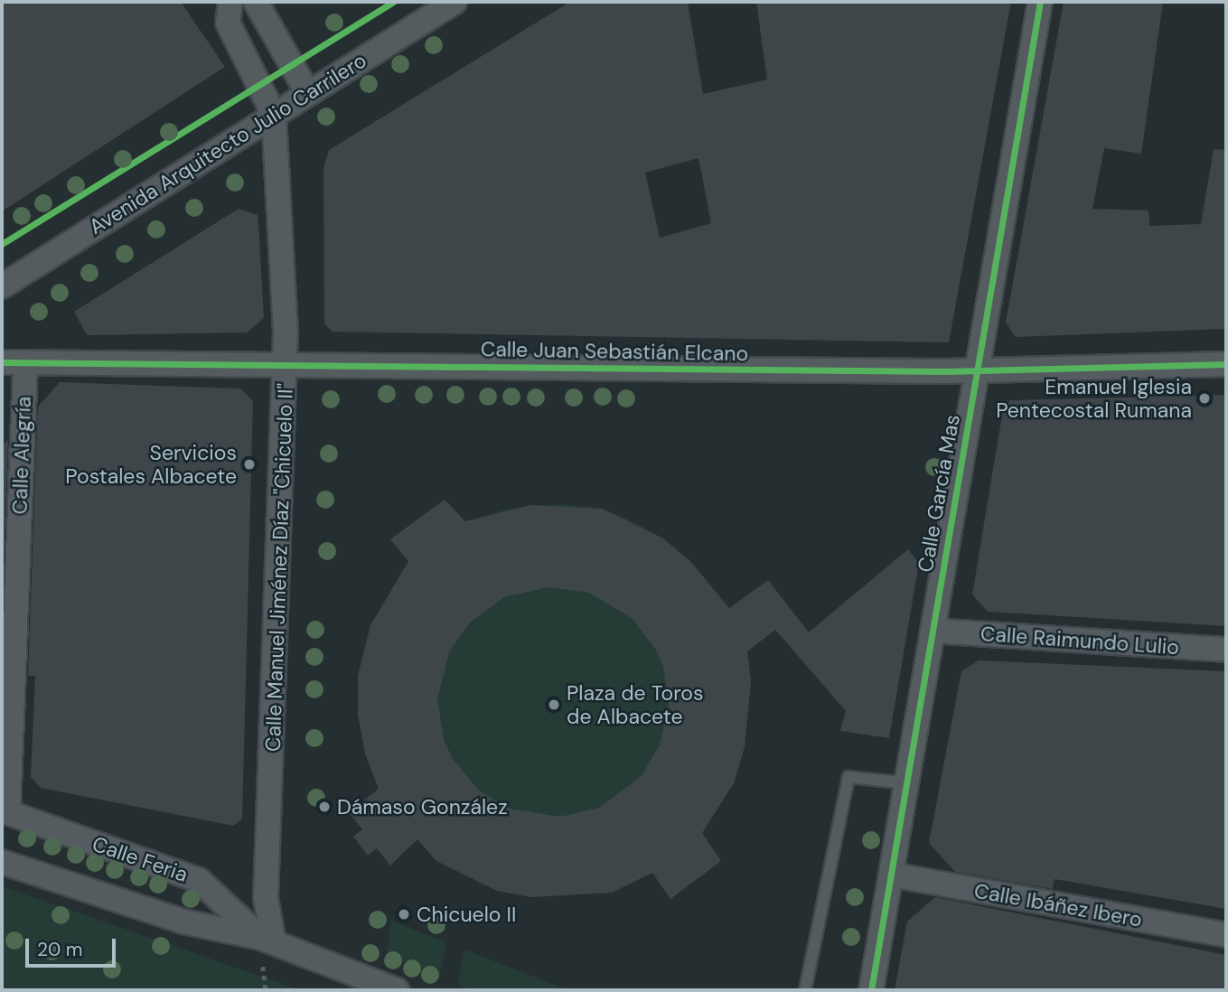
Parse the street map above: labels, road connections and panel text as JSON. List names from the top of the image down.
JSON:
{
  "streets": {
    "street": [
      "Avenida Arquitecto Julio Carrilero",
      "Calle Juan Sebastián Elcano",
      "Calle Alegría",
      "Calle García Mas",
      "Calle Manuel Jiménez Díaz \"Chicuelo II\"",
      "Calle Raimundo Lulio",
      "Calle Feria",
      "Calle Ibáñez Ibero"
    ]
  },
  "crossings": [
    ["Avenida Arquitecto Julio Carrilero", "Calle Manuel Jiménez Díaz \"Chicuelo II\""],
    ["Calle Juan Sebastián Elcano", "Calle Alegría"],
    ["Calle Juan Sebastián Elcano", "Calle García Mas"],
    ["Calle Juan Sebastián Elcano", "Calle Manuel Jiménez Díaz \"Chicuelo II\""],
    ["Calle Alegría", "Calle Feria"],
    ["Calle García Mas", "Calle Raimundo Lulio"],
    ["Calle García Mas", "Calle Ibáñez Ibero"],
    ["Calle Manuel Jiménez Díaz \"Chicuelo II\"", "Calle Feria"]
  ],
  "places": [
    "Emanuel Iglesia Pentecostal Rumana",
    "Servicios Postales Albacete",
    "Plaza de Toros de Albacete",
    "Dámaso González",
    "Chicuelo II"
  ],
  "scale_bar": "20 m"
}
